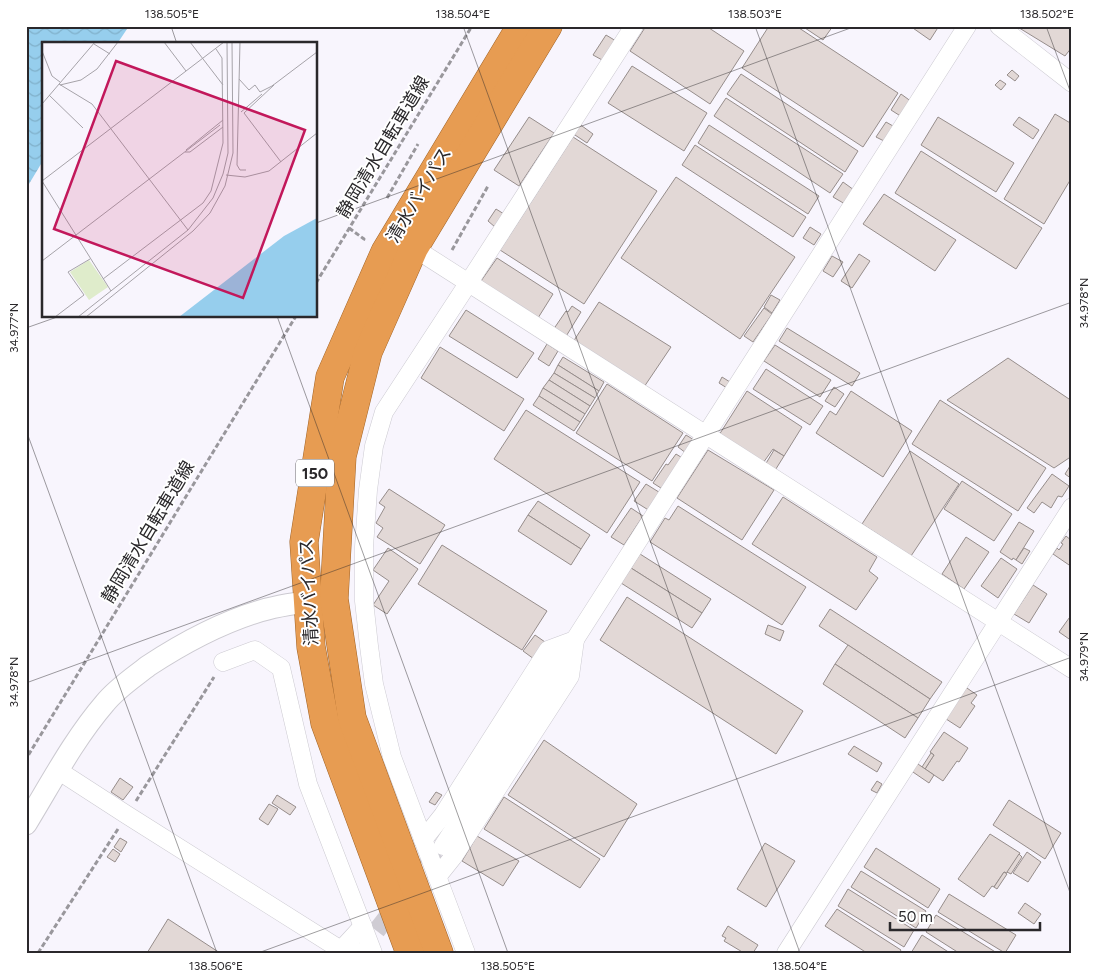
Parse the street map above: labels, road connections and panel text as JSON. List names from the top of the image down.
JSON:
{
  "streets": {
    "highway": ["清水バイパス", "150"],
    "path": ["静岡清水自転車道線"]
  },
  "scale_bar": "50 m",
  "coordinates": [
    "138.505°E",
    "138.504°E",
    "138.503°E",
    "138.502°E",
    "34.978°N",
    "34.977°N",
    "34.979°N",
    "138.506°E"
  ]
}
